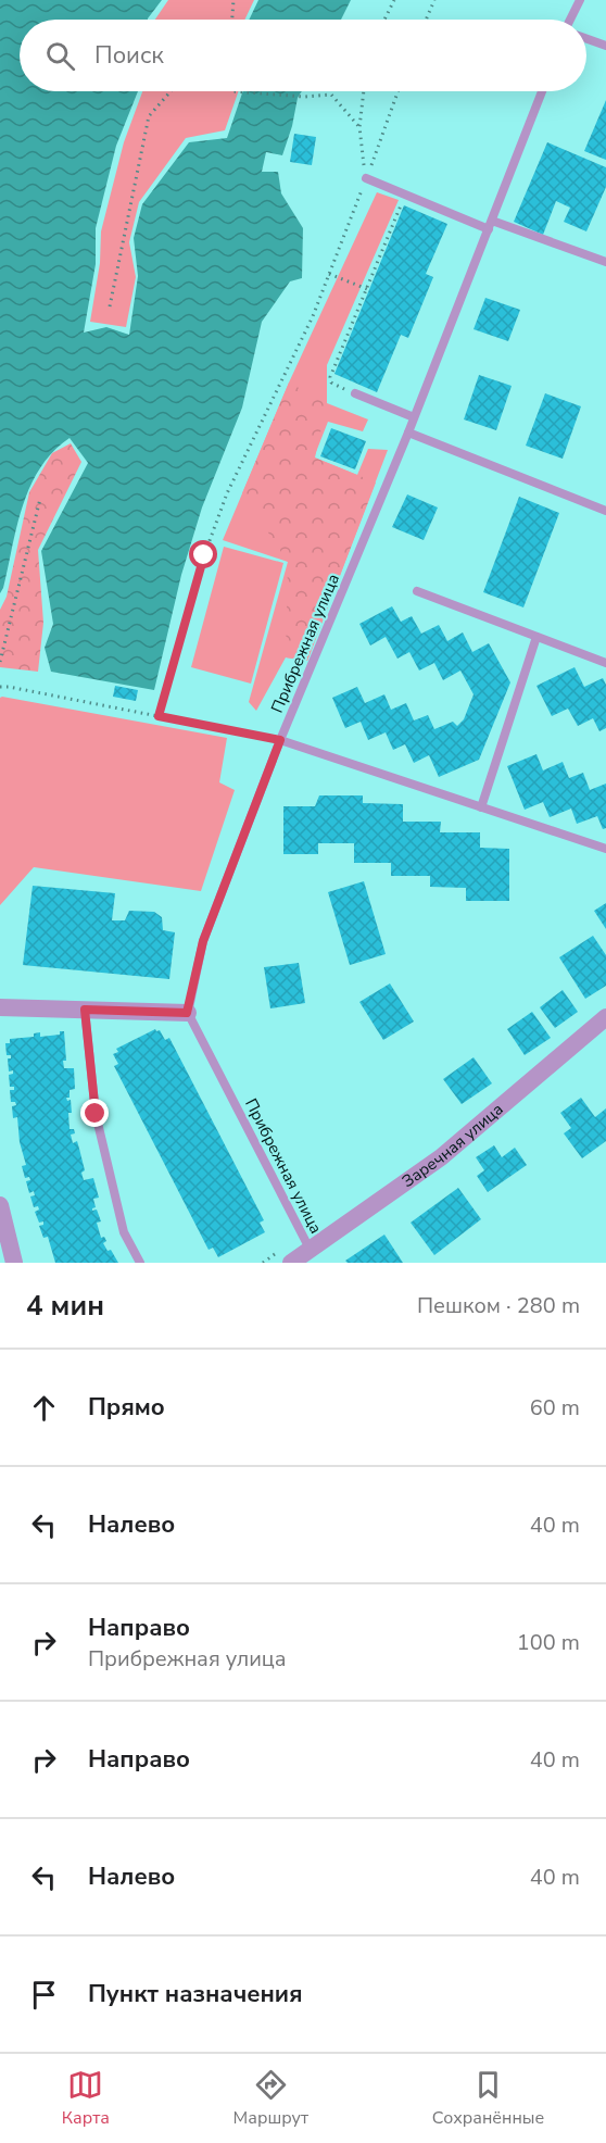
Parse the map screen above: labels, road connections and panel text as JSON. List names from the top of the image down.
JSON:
{
  "streets": {
    "street": ["Заречная улица"],
    "lane": ["Прибрежная улица"]
  },
  "crossings": [
    ["Прибрежная улица", "Заречная улица"]
  ],
  "page": {
    "search": "Поиск",
    "heading": ["4 мин", "Пешком · 280 m"],
    "list": [
      ["Прямо", "60 m"],
      ["Налево", "40 m"],
      ["Направо", "Прибрежная улица", "100 m"],
      ["Направо", "40 m"],
      ["Налево", "40 m"],
      "Пункт назначения"
    ],
    "nav": ["Карта", "Маршрут", "Сохранённые"]
  }
}
